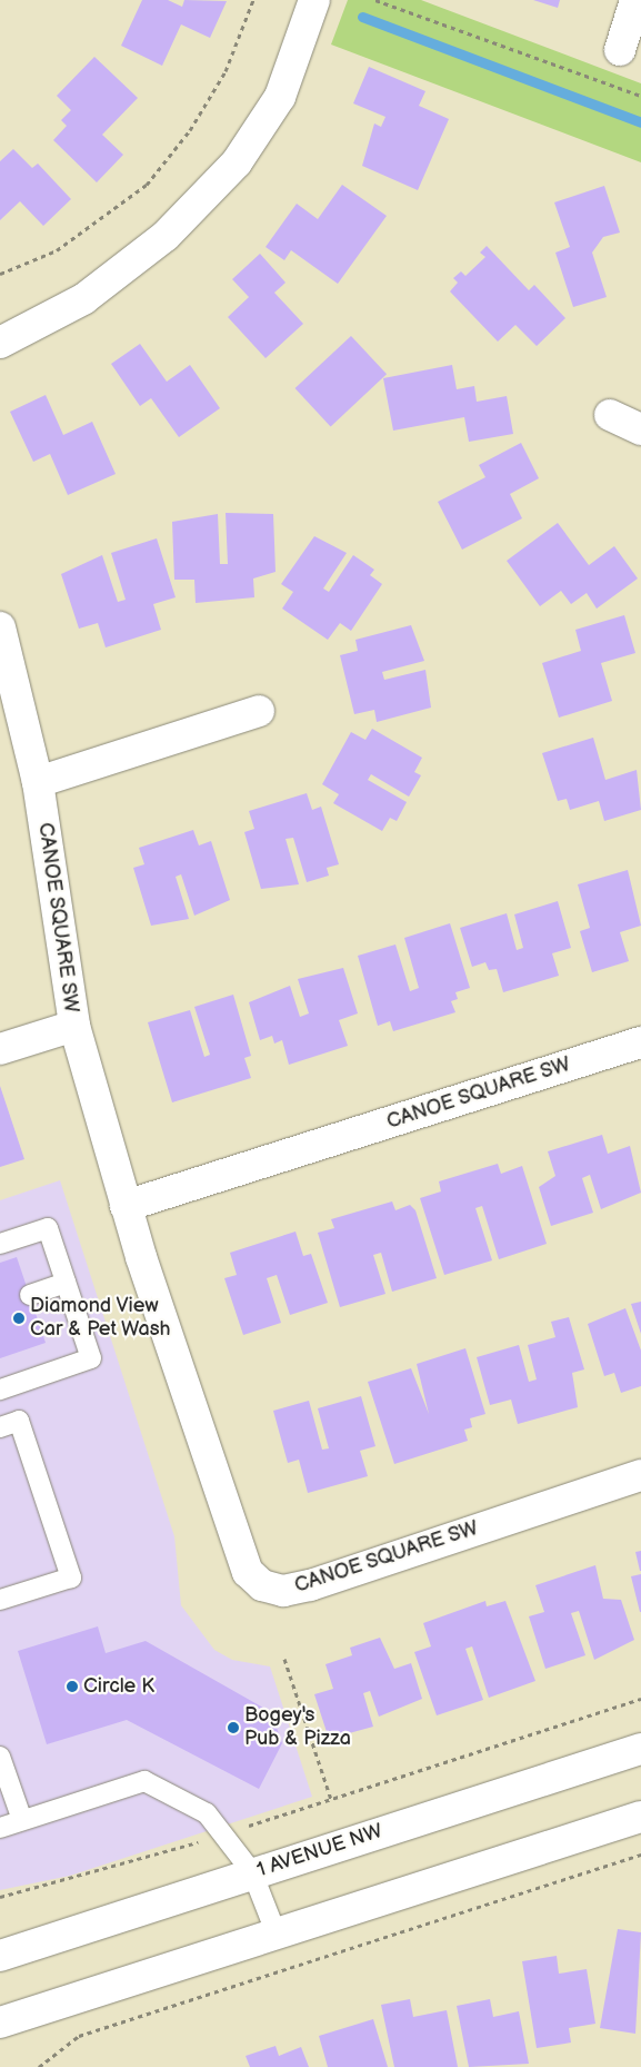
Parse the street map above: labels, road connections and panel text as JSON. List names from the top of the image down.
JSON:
{
  "streets": {
    "street": ["CANOE SQUARE SW", "1 AVENUE NW"]
  },
  "places": ["Diamond View Car & Pet Wash", "Circle K", "Bogey's Pub & Pizza"]
}
